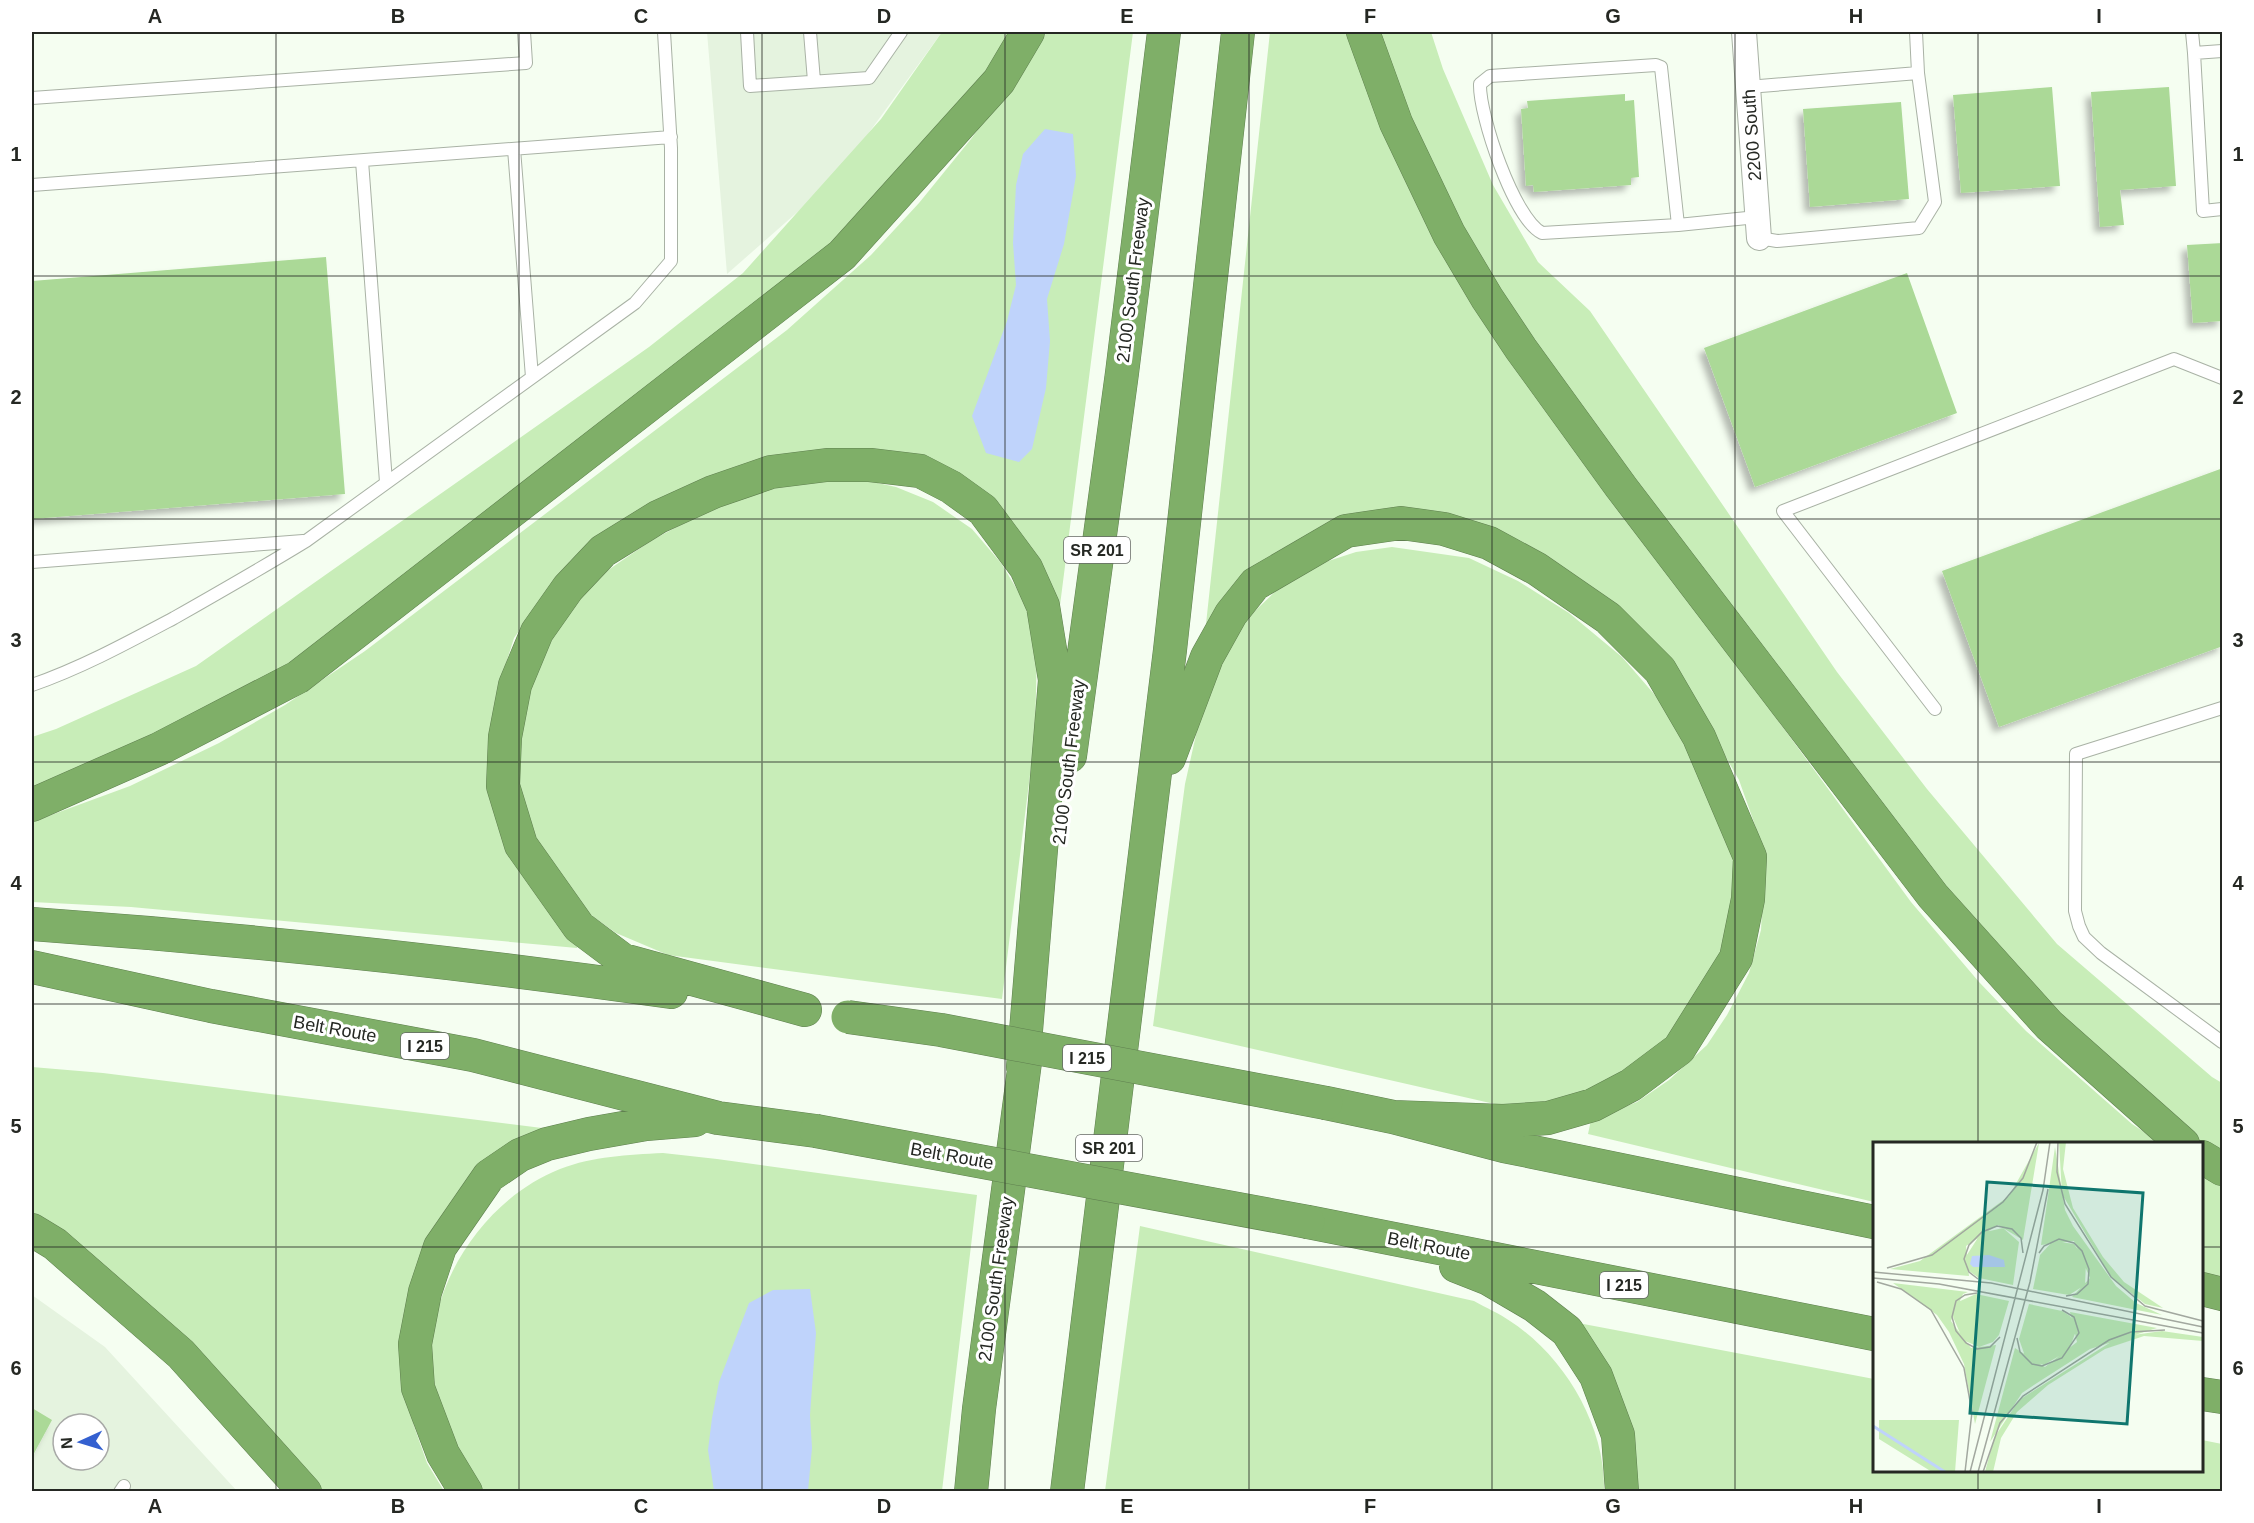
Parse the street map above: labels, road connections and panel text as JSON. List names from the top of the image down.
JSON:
{
  "streets": {
    "highway": [
      "2100 South Freeway",
      "SR 201",
      "Belt Route",
      "I 215"
    ],
    "street": ["2200 South"]
  },
  "north": "left",
  "grid": {
    "columns": [
      "A",
      "B",
      "C",
      "D",
      "E",
      "F",
      "G",
      "H",
      "I"
    ],
    "rows": [
      "1",
      "2",
      "3",
      "4",
      "5",
      "6"
    ]
  }
}
